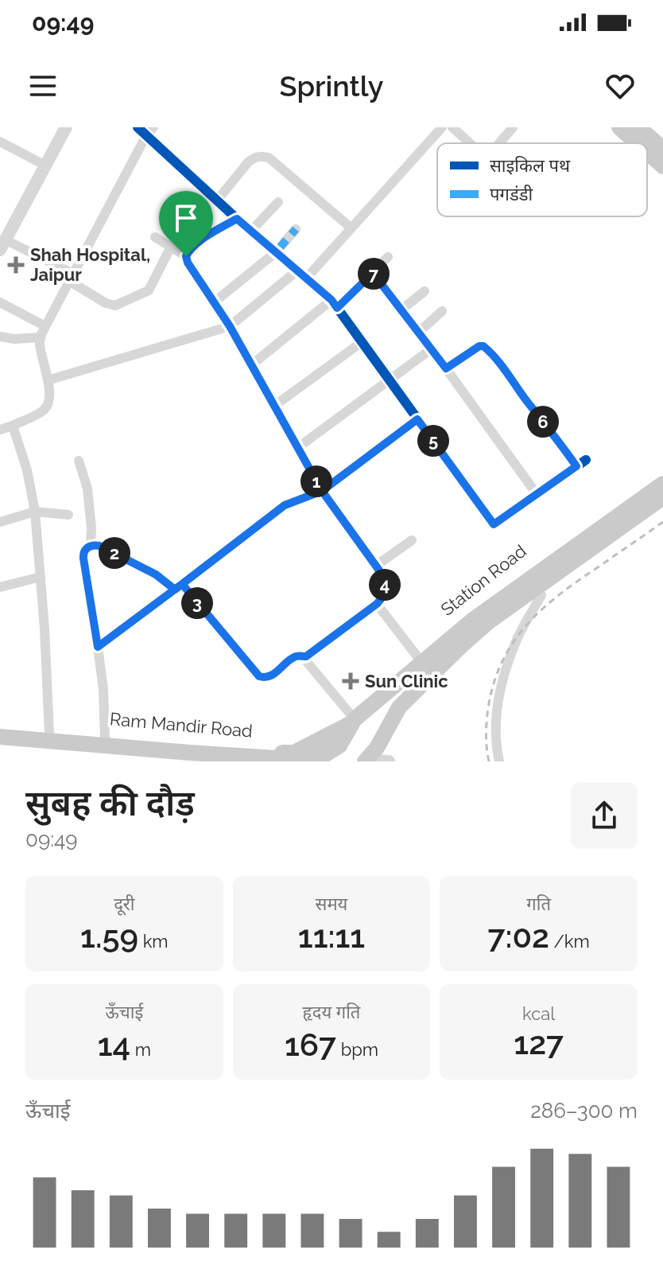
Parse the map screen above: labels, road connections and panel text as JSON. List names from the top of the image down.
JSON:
{
  "streets": {
    "main road": ["Station Road", "Ram Mandir Road"]
  },
  "crossings": [
    ["Station Road", "Ram Mandir Road"]
  ],
  "places": {
    "health": ["Shah Hospital, Jaipur", "Sun Clinic"]
  },
  "legend": ["साइकिल पथ", "पगडंडी"],
  "page": {
    "status": "09:49",
    "header": "Sprintly",
    "pins": [
      "7",
      "6",
      "5",
      "1",
      "2",
      "4",
      "3"
    ],
    "heading": ["सुबह की दौड़", "09:49"],
    "stats": [
      ["दूरी", "1.59 km"],
      ["समय", "11:11"],
      ["गति", "7:02 /km"],
      ["ऊँचाई", "14 m"],
      ["हृदय गति", "167 bpm"],
      ["kcal", "127"]
    ],
    "chart": ["ऊँचाई", "286–300 m"]
  }
}
